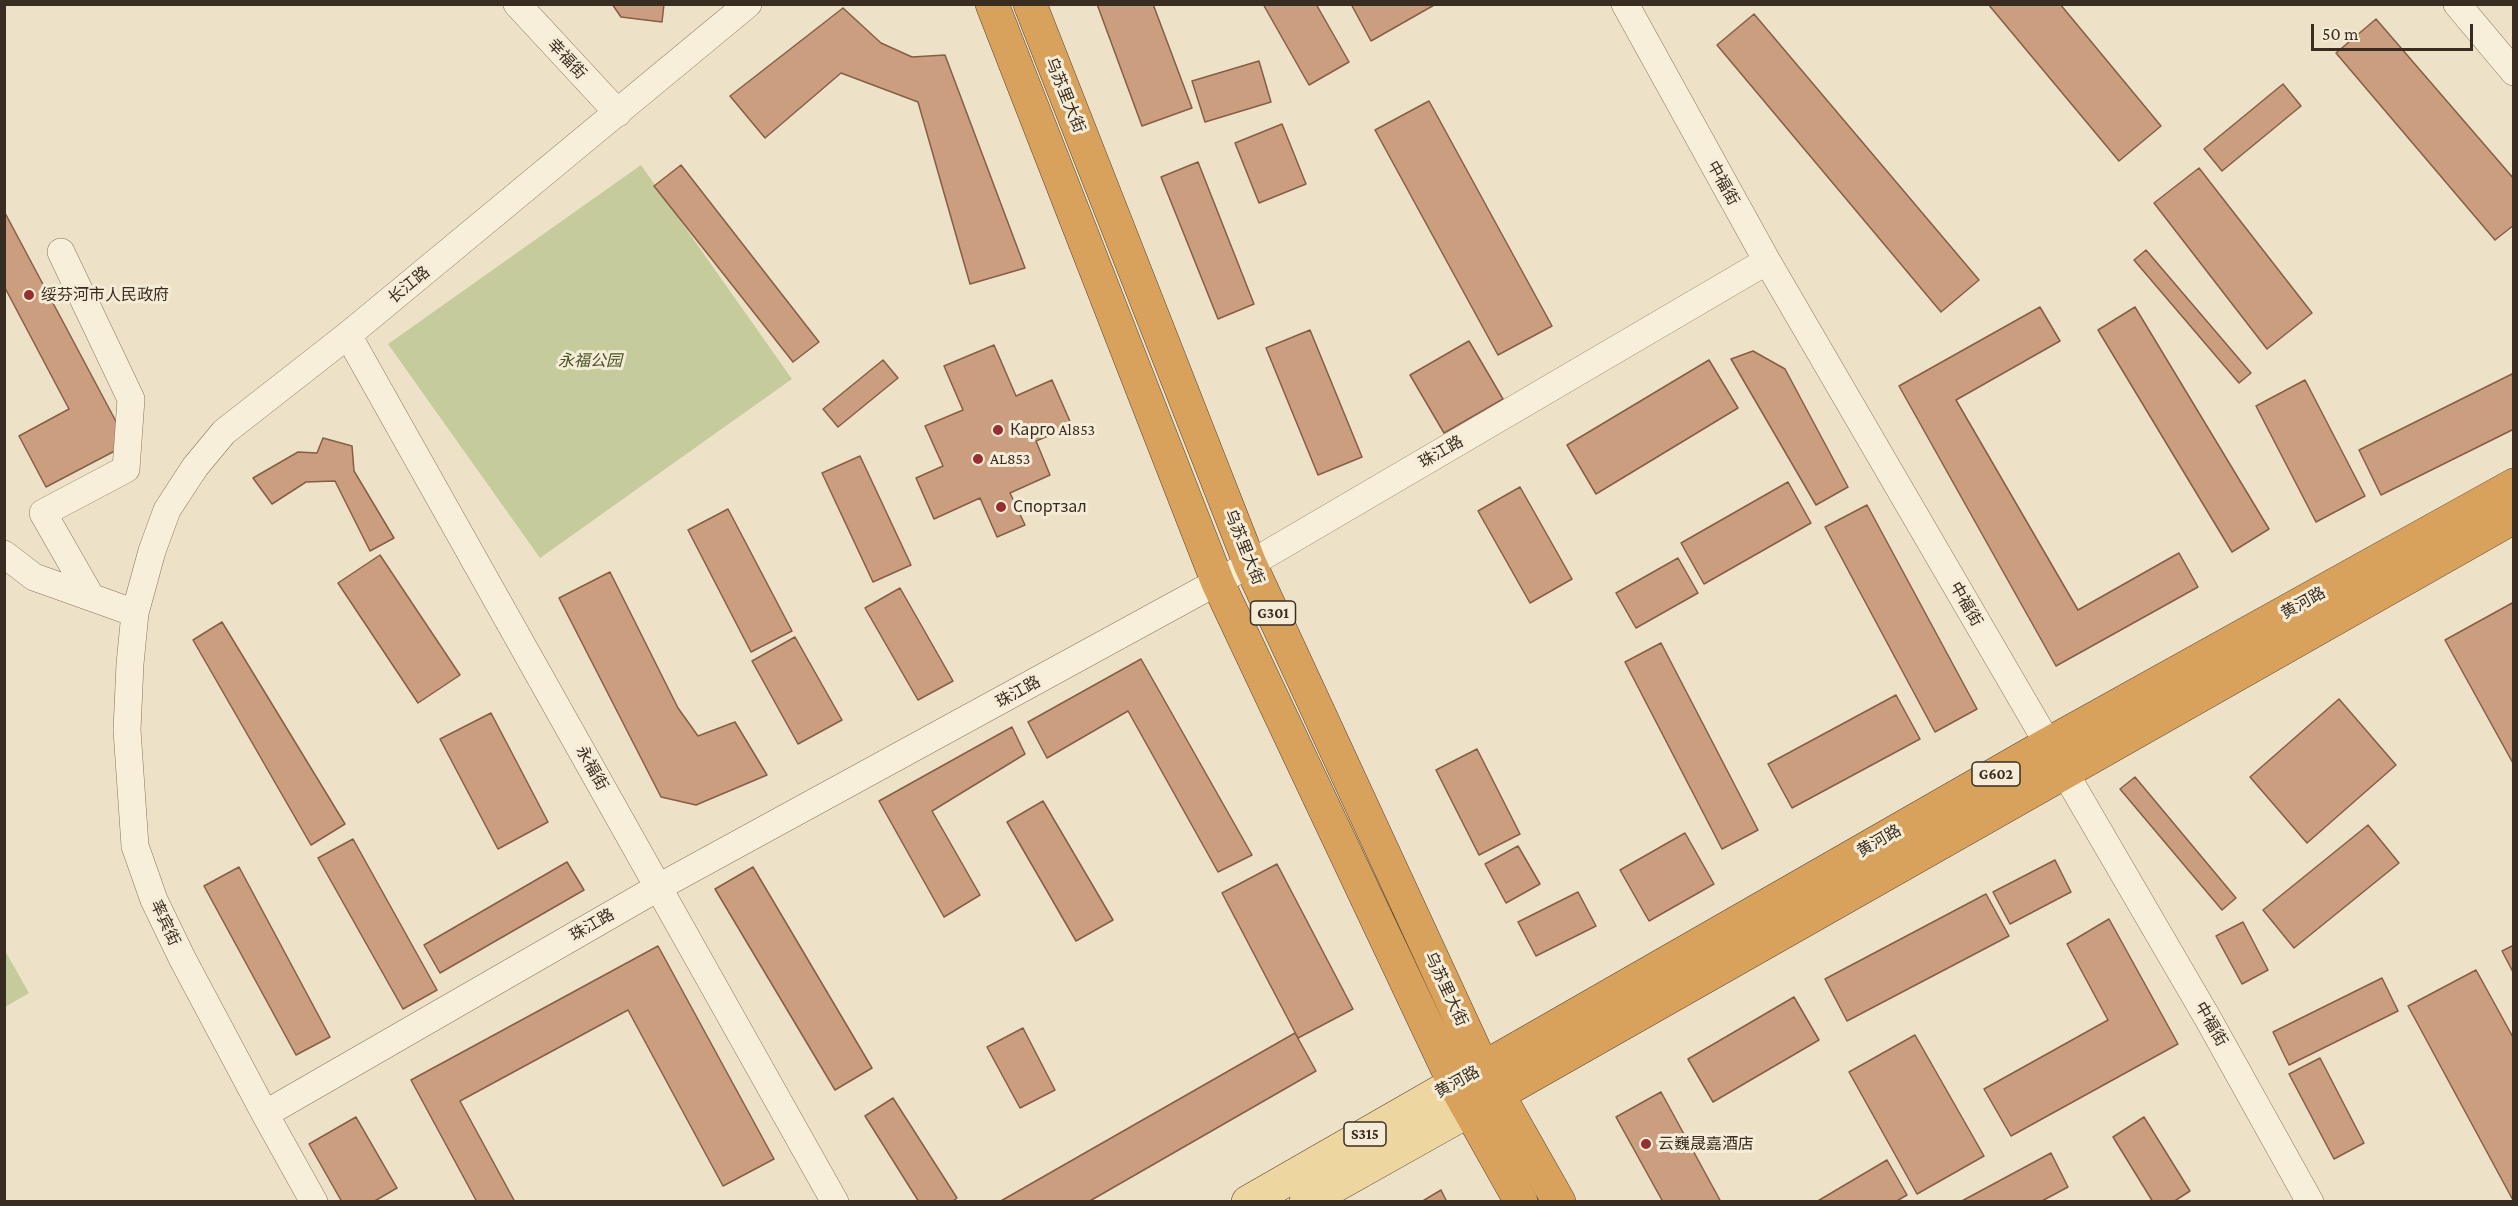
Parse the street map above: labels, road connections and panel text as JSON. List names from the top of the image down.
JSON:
{
  "streets": {
    "highway": [
      "乌苏里大街",
      "黄河路",
      "G301",
      "G602"
    ],
    "main road": ["S315"],
    "street": [
      "幸福街",
      "中福街",
      "长江路",
      "珠江路",
      "永福街",
      "率宾街"
    ]
  },
  "crossings": [
    ["幸福街", "长江路"],
    ["乌苏里大街", "珠江路"],
    ["乌苏里大街", "黄河路"],
    ["中福街", "珠江路"],
    ["中福街", "黄河路"],
    ["长江路", "永福街"],
    ["长江路", "率宾街"],
    ["珠江路", "永福街"],
    ["珠江路", "率宾街"]
  ],
  "parks": ["永福公园"],
  "places": [
    "绥芬河市人民政府",
    "Карго Al853",
    "AL853",
    "Спортзал",
    "云巍晟嘉酒店"
  ],
  "scale_bar": "50 m"
}
